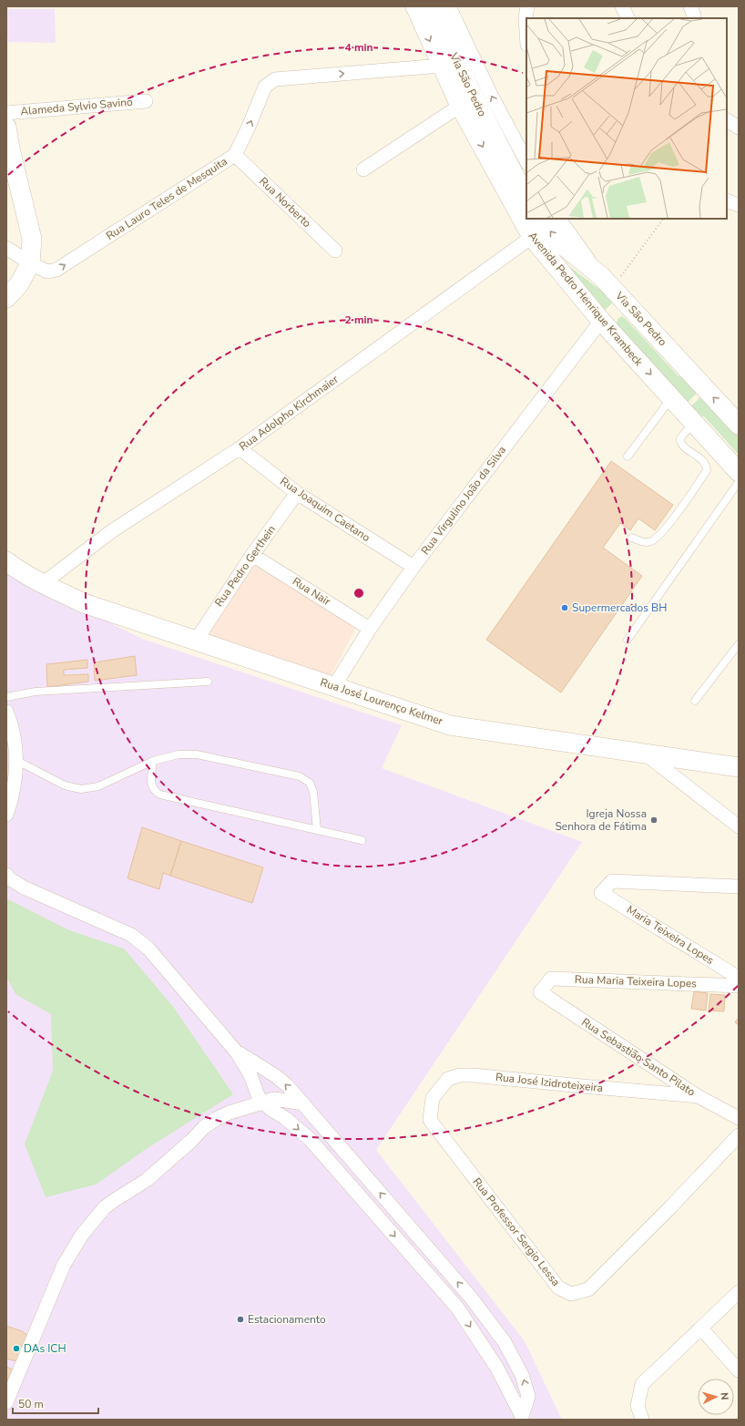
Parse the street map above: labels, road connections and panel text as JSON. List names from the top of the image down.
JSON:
{
  "streets": {
    "main road": ["Via São Pedro", "Avenida Pedro Henrique Krambeck", "Rua José Lourenço Kelmer"],
    "street": [
      "Alameda Sylvio Savino",
      "Rua Lauro Teles de Mesquita",
      "Rua Norberto",
      "Rua Adolpho Kirchmaier",
      "Rua Virgulino João da Silva",
      "Rua Joaquim Caetano",
      "Rua Pedro Gerthein",
      "Rua Nair",
      "Maria Teixeira Lopes",
      "Rua Maria Teixeira Lopes",
      "Rua Sebastião Santo Pilato",
      "Rua José Izidroteixeira",
      "Rua Professor Sergio Lessa"
    ]
  },
  "crossings": [
    ["Rua Lauro Teles de Mesquita", "Rua Norberto"],
    ["Rua Lauro Teles de Mesquita", "Avenida Pedro Henrique Krambeck"],
    ["Avenida Pedro Henrique Krambeck", "Rua Adolpho Kirchmaier"],
    ["Avenida Pedro Henrique Krambeck", "Rua Virgulino João da Silva"],
    ["Rua Adolpho Kirchmaier", "Rua Joaquim Caetano"],
    ["Rua Adolpho Kirchmaier", "Rua José Lourenço Kelmer"],
    ["Rua Virgulino João da Silva", "Rua Joaquim Caetano"],
    ["Rua Virgulino João da Silva", "Rua Nair"],
    ["Rua Virgulino João da Silva", "Rua José Lourenço Kelmer"],
    ["Rua Joaquim Caetano", "Rua Pedro Gerthein"],
    ["Rua Pedro Gerthein", "Rua Nair"],
    ["Rua Pedro Gerthein", "Rua José Lourenço Kelmer"],
    ["Rua Maria Teixeira Lopes", "Rua Sebastião Santo Pilato"],
    ["Rua Sebastião Santo Pilato", "Rua José Izidroteixeira"],
    ["Rua José Izidroteixeira", "Rua Professor Sergio Lessa"]
  ],
  "one_way": ["Rua Lauro Teles de Mesquita", "Avenida Pedro Henrique Krambeck"],
  "places": [
    "Supermercados BH",
    "Igreja Nossa Senhora de Fátima",
    "Estacionamento",
    "DAs ICH"
  ],
  "scale_bar": "50 m",
  "north": "right",
  "rings": ["4 min", "2 min"]
}
